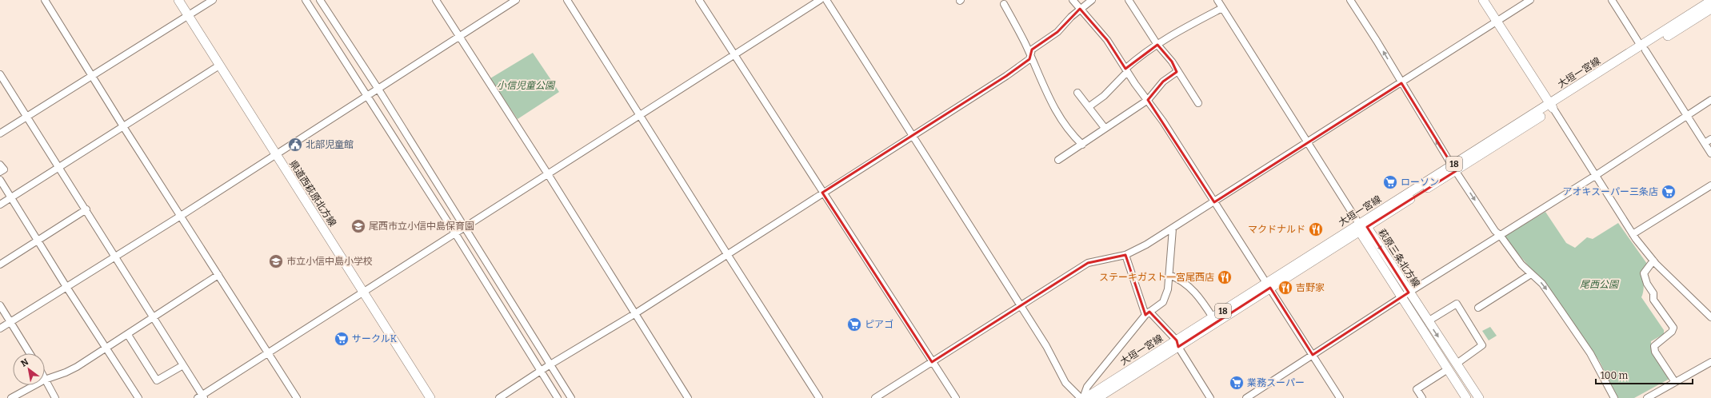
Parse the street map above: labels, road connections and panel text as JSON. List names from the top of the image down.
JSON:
{
  "streets": {
    "main road": [
      "大垣一宮線",
      "18",
      "県道西萩原北方線",
      "萩原三条北方線"
    ]
  },
  "crossings": [
    ["大垣一宮線", "萩原三条北方線"]
  ],
  "parks": ["小信児童公園", "尾西公園"],
  "places": {
    "public building": ["北部児童館"],
    "supermarket": [
      "ローソン",
      "アオキスーパー三条店",
      "ピアゴ",
      "サークルK",
      "業務スーパー"
    ],
    "school or university": ["尾西市立小信中島保育園", "市立小信中島小学校"],
    "restaurant": ["マクドナルド", "ステーキガスト一宮尾西店", "吉野家"]
  },
  "scale_bar": "100 m",
  "north": "top left"
}
